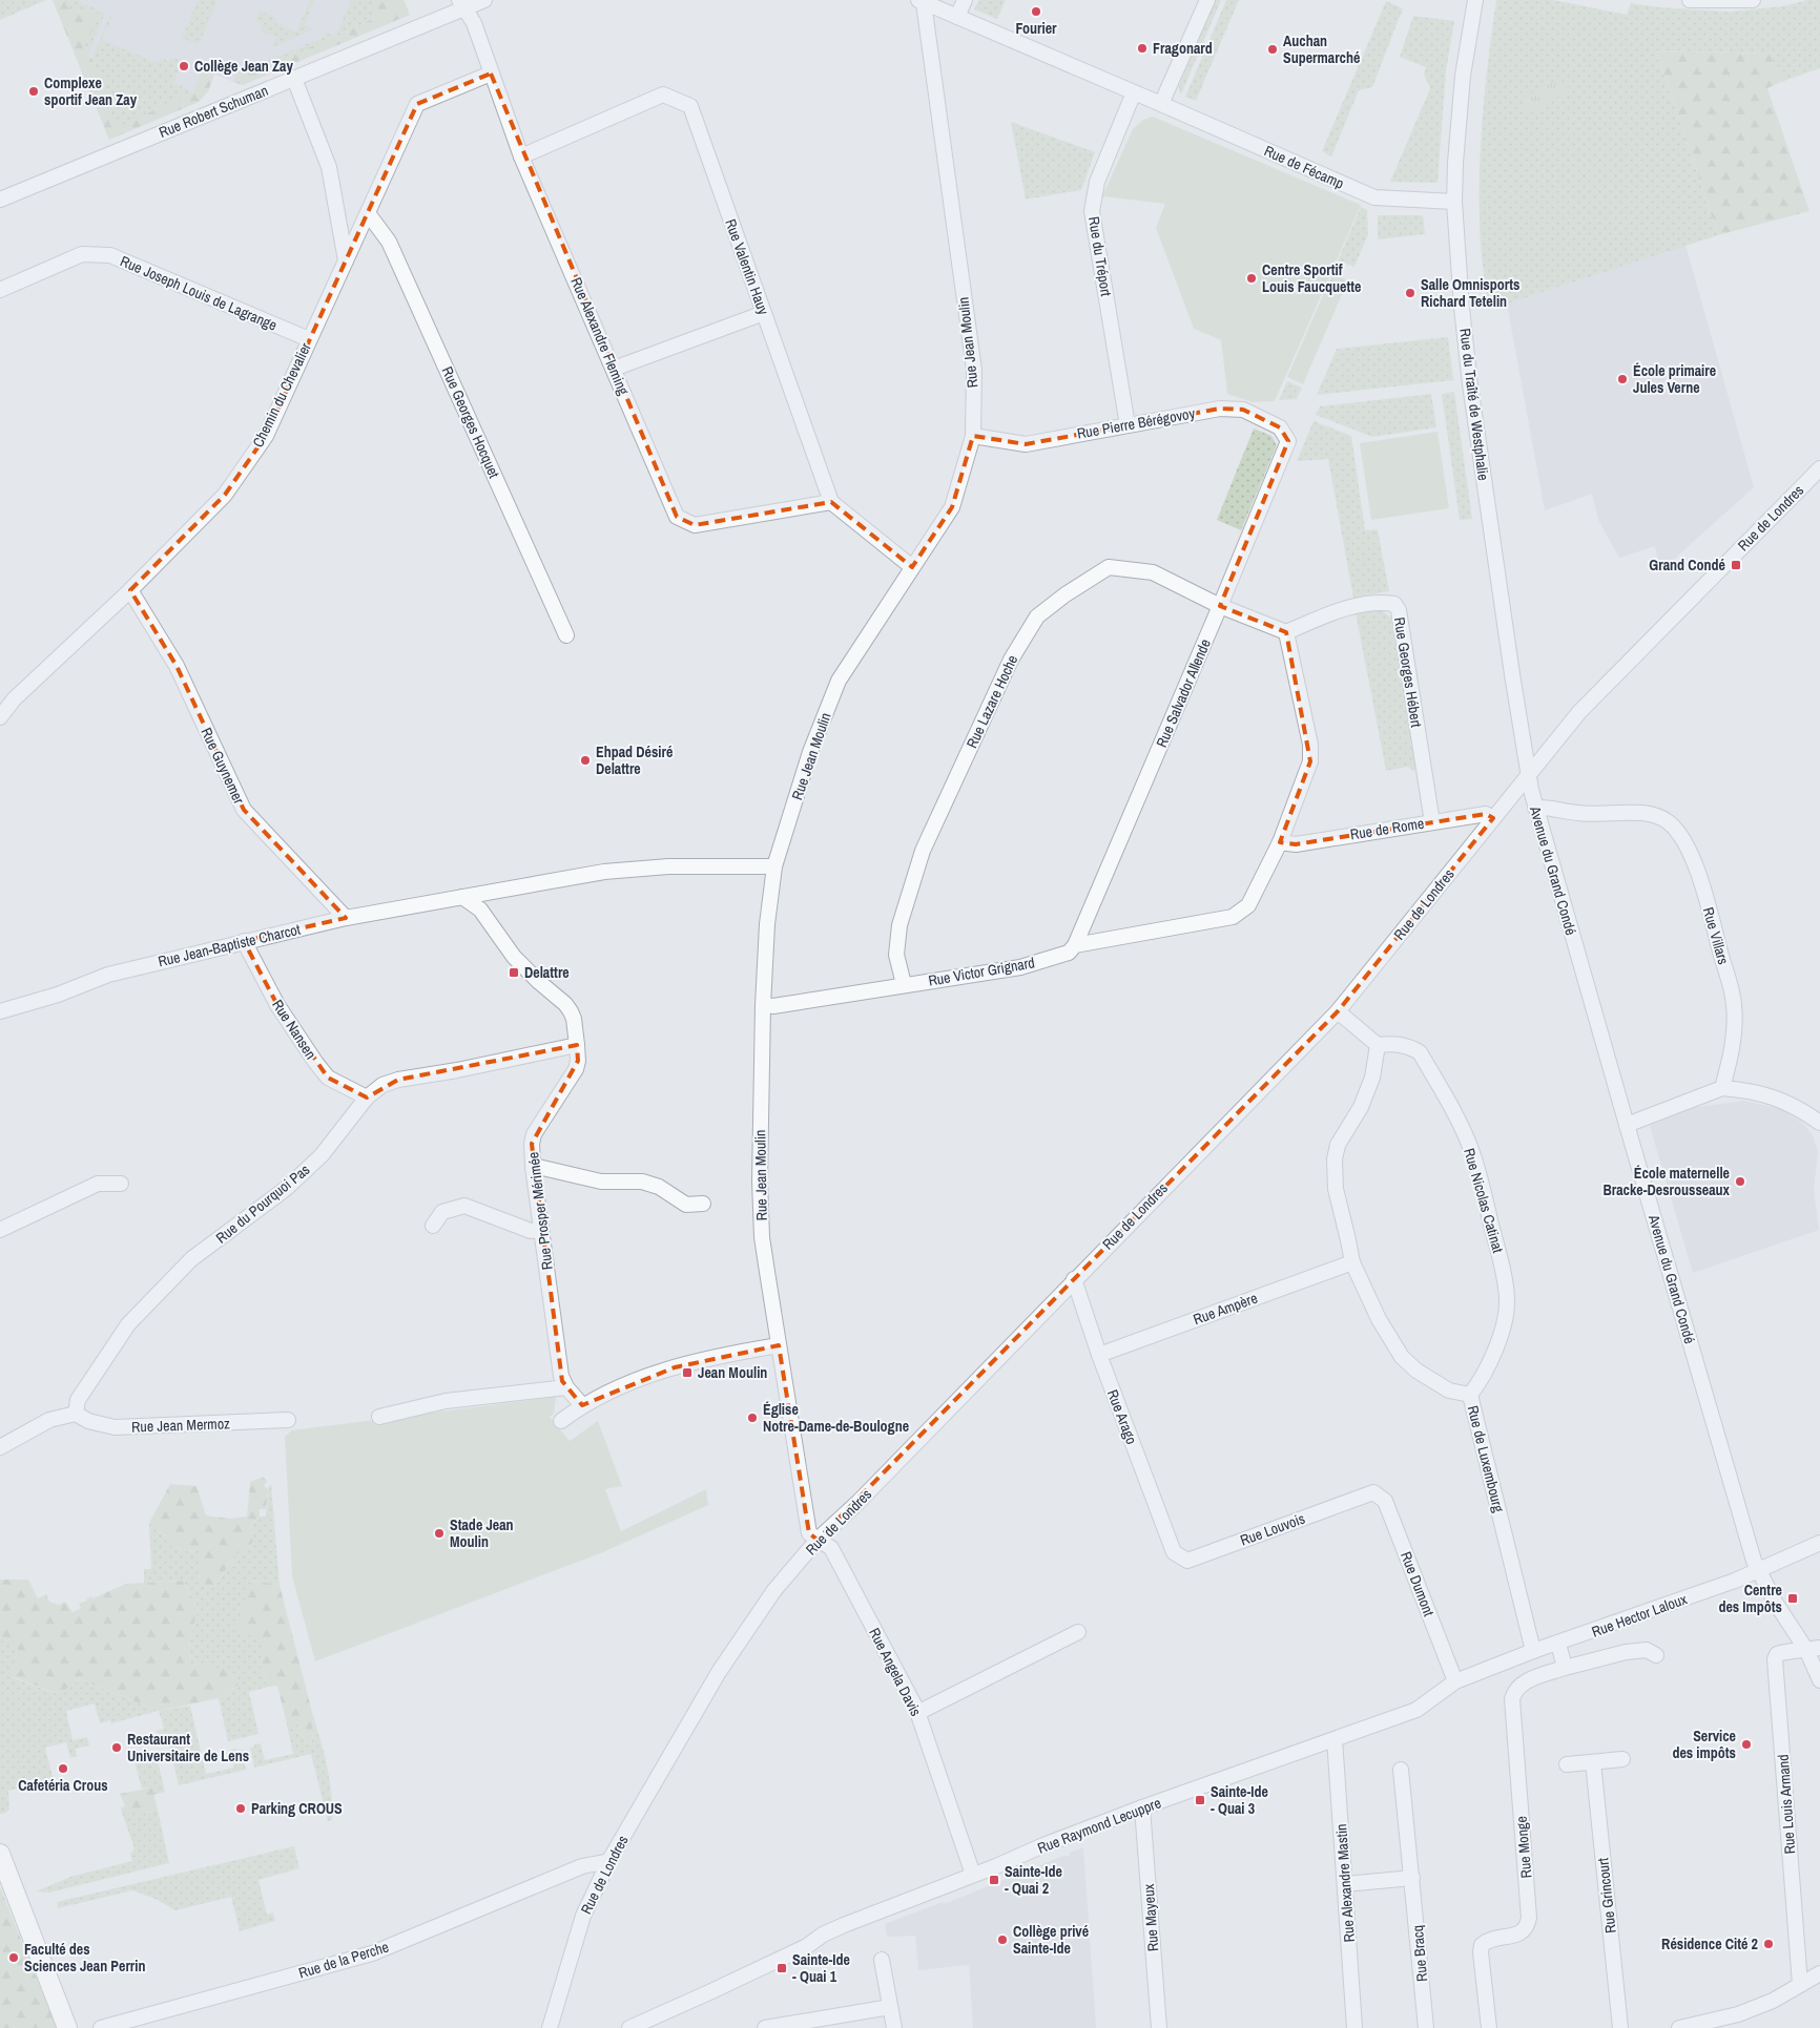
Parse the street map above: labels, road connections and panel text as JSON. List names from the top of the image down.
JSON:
{
  "streets": {
    "street": [
      "Rue Robert Schuman",
      "Rue de Fécamp",
      "Rue du Tréport",
      "Rue Valentin Hauy",
      "Rue Joseph Louis de Lagrange",
      "Rue Alexandre Fleming",
      "Rue Jean Moulin",
      "Chemin du Chevalier",
      "Rue du Traîté de Westphalie",
      "Rue Georges Hocquet",
      "Rue Pierre Bérégovoy",
      "Rue de Londres",
      "Rue Georges Hébert",
      "Rue Salvador Allende",
      "Rue Lazare Hoche",
      "Rue Guynemer",
      "Rue de Rome",
      "Avenue du Grand Condé",
      "Rue Villars",
      "Rue Jean-Baptiste Charcot",
      "Rue Victor Grignard",
      "Rue Nansen",
      "Rue Nicolas Catinat",
      "Rue du Pourquoi Pas",
      "Rue Prosper Mérimée",
      "Rue Ampère",
      "Rue Arago",
      "Rue Jean Mermoz",
      "Rue de Luxembourg",
      "Rue Louvois",
      "Rue Dumont",
      "Rue Hector Laloux",
      "Rue Angela Davis",
      "Rue Louis Armand",
      "Rue Raymond Lecuppre",
      "Rue Monge",
      "Rue Alexandre Mastin",
      "Rue Grincourt",
      "Rue Mayeux",
      "Rue Bracq",
      "Rue de la Perche"
    ]
  },
  "crossings": [
    ["Rue Robert Schuman", "Rue Alexandre Fleming"],
    ["Rue de Fécamp", "Rue du Tréport"],
    ["Rue de Fécamp", "Rue Jean Moulin"],
    ["Rue de Fécamp", "Rue du Traîté de Westphalie"],
    ["Rue du Tréport", "Rue Pierre Bérégovoy"],
    ["Rue Valentin Hauy", "Rue Alexandre Fleming"],
    ["Rue Joseph Louis de Lagrange", "Chemin du Chevalier"],
    ["Rue Alexandre Fleming", "Chemin du Chevalier"],
    ["Rue Jean Moulin", "Rue Pierre Bérégovoy"],
    ["Rue Jean Moulin", "Rue de Londres"],
    ["Rue Jean Moulin", "Rue Jean-Baptiste Charcot"],
    ["Rue Jean Moulin", "Rue Victor Grignard"],
    ["Rue Jean Moulin", "Rue Angela Davis"],
    ["Chemin du Chevalier", "Rue Georges Hocquet"],
    ["Chemin du Chevalier", "Rue Guynemer"],
    ["Rue du Traîté de Westphalie", "Rue de Londres"],
    ["Rue du Traîté de Westphalie", "Avenue du Grand Condé"],
    ["Rue Pierre Bérégovoy", "Rue Salvador Allende"],
    ["Rue de Londres", "Rue de Rome"],
    ["Rue de Londres", "Avenue du Grand Condé"],
    ["Rue de Londres", "Rue Arago"],
    ["Rue de Londres", "Rue Angela Davis"],
    ["Rue de Londres", "Rue de la Perche"],
    ["Rue Georges Hébert", "Rue de Rome"],
    ["Rue Salvador Allende", "Rue Lazare Hoche"],
    ["Rue Salvador Allende", "Rue Victor Grignard"],
    ["Rue Lazare Hoche", "Rue Victor Grignard"],
    ["Rue Guynemer", "Rue Jean-Baptiste Charcot"],
    ["Rue de Rome", "Rue Victor Grignard"],
    ["Avenue du Grand Condé", "Rue Villars"],
    ["Avenue du Grand Condé", "Rue Hector Laloux"],
    ["Avenue du Grand Condé", "Rue Louis Armand"],
    ["Rue Jean-Baptiste Charcot", "Rue Nansen"],
    ["Rue Nansen", "Rue du Pourquoi Pas"],
    ["Rue Nicolas Catinat", "Rue de Luxembourg"],
    ["Rue du Pourquoi Pas", "Rue Prosper Mérimée"],
    ["Rue du Pourquoi Pas", "Rue Jean Mermoz"],
    ["Rue Ampère", "Rue Arago"],
    ["Rue Ampère", "Rue de Luxembourg"],
    ["Rue Arago", "Rue Louvois"],
    ["Rue de Luxembourg", "Rue Hector Laloux"],
    ["Rue Louvois", "Rue Dumont"],
    ["Rue Dumont", "Rue Hector Laloux"],
    ["Rue Dumont", "Rue Raymond Lecuppre"],
    ["Rue Hector Laloux", "Rue Raymond Lecuppre"],
    ["Rue Angela Davis", "Rue Raymond Lecuppre"],
    ["Rue Raymond Lecuppre", "Rue Alexandre Mastin"],
    ["Rue Raymond Lecuppre", "Rue Mayeux"]
  ],
  "places": {
    "other": [
      "Fourier",
      "Fragonard",
      "Auchan Supermarché",
      "Collège Jean Zay",
      "Complexe sportif Jean Zay",
      "Centre Sportif Louis Faucquette",
      "Salle Omnisports Richard Tetelin",
      "École primaire Jules Verne",
      "Ehpad Désiré Delattre",
      "École maternelle Bracke-Desrousseaux",
      "Église Notre-Dame-de-Boulogne",
      "Stade Jean Moulin",
      "Service des impôts",
      "Restaurant Universitaire de Lens",
      "Cafetéria Crous",
      "Parking CROUS",
      "Collège privé Sainte-Ide",
      "Résidence Cité 2",
      "Faculté des Sciences Jean Perrin"
    ],
    "transit": [
      "Grand Condé",
      "Delattre",
      "Jean Moulin",
      "Centre des Impôts",
      "Sainte-Ide - Quai 3",
      "Sainte-Ide - Quai 2",
      "Sainte-Ide - Quai 1"
    ]
  }
}
